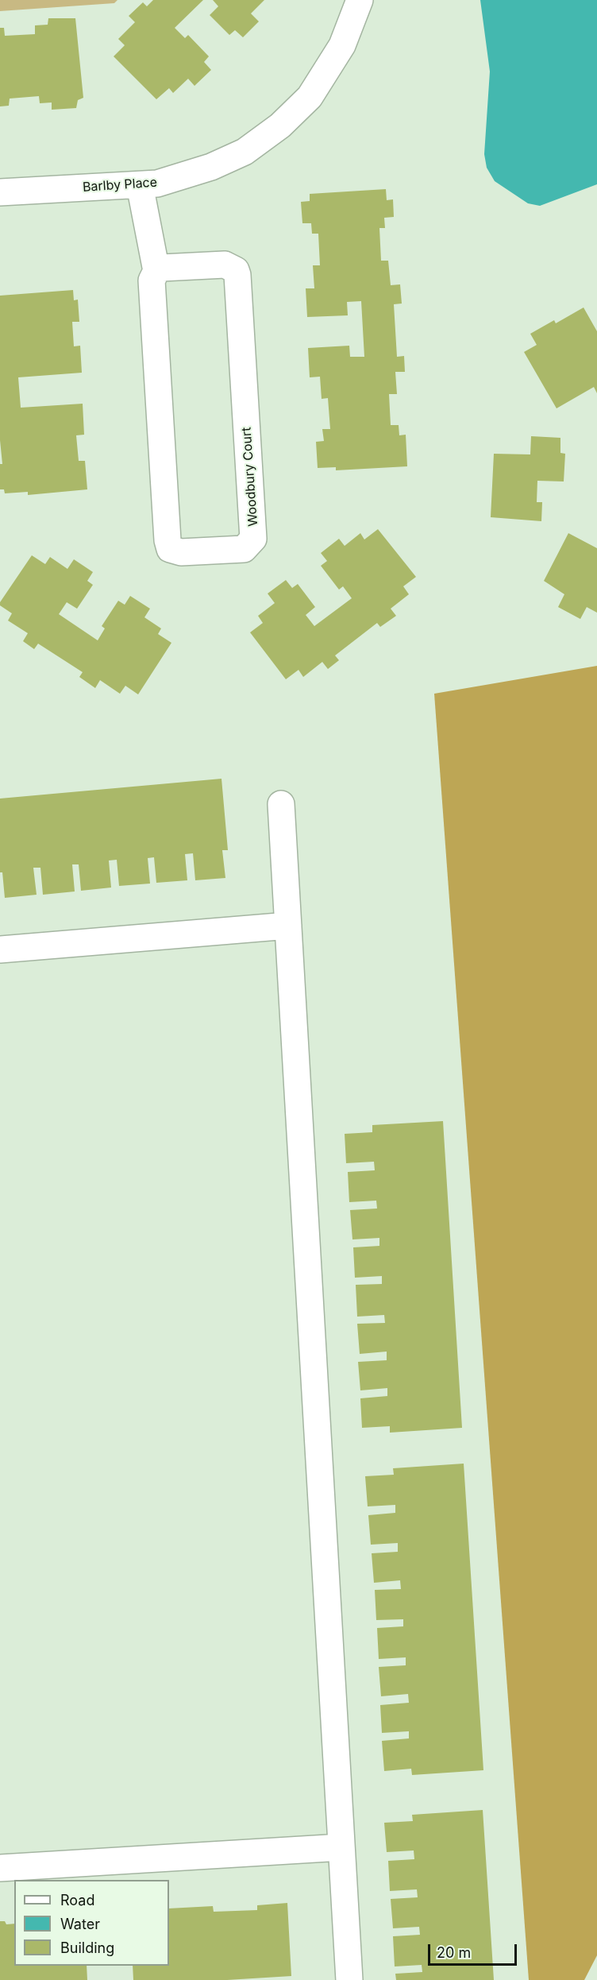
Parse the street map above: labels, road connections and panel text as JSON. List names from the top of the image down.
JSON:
{
  "streets": {
    "street": ["Barlby Place", "Woodbury Court"]
  },
  "crossings": [
    ["Barlby Place", "Woodbury Court"]
  ],
  "legend": ["Road", "Water", "Building"],
  "scale_bar": "20 m"
}
